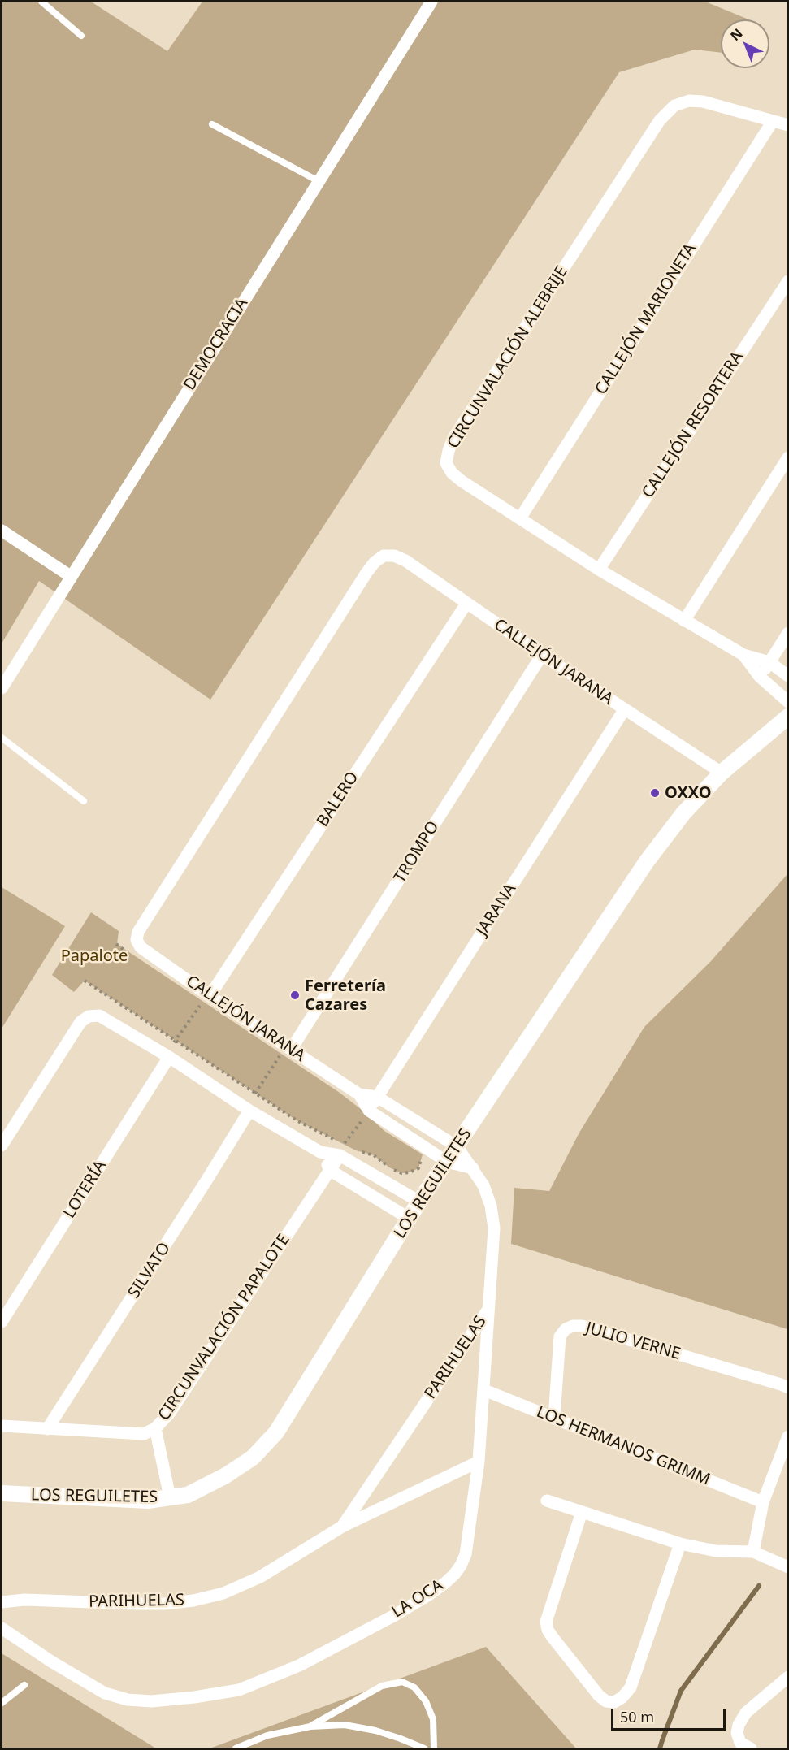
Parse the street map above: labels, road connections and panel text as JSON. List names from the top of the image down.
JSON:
{
  "streets": {
    "street": [
      "CALLEJÓN MARIONETA",
      "DEMOCRACIA",
      "CIRCUNVALACIÓN ALEBRIJE",
      "CALLEJÓN RESORTERA",
      "CALLEJÓN JARANA",
      "BALERO",
      "TROMPO",
      "JARANA",
      "LOS REGUILETES",
      "LOTERÍA",
      "SILVATO",
      "CIRCUNVALACIÓN PAPALOTE",
      "JULIO VERNE",
      "PARIHUELAS",
      "LOS HERMANOS GRIMM",
      "LA OCA"
    ]
  },
  "crossings": [
    ["CALLEJÓN MARIONETA", "CIRCUNVALACIÓN ALEBRIJE"],
    ["CIRCUNVALACIÓN ALEBRIJE", "CALLEJÓN RESORTERA"],
    ["CALLEJÓN JARANA", "BALERO"],
    ["CALLEJÓN JARANA", "TROMPO"],
    ["CALLEJÓN JARANA", "JARANA"],
    ["CALLEJÓN JARANA", "LOS REGUILETES"],
    ["CALLEJÓN JARANA", "LA OCA"],
    ["LOS REGUILETES", "LA OCA"],
    ["SILVATO", "CIRCUNVALACIÓN PAPALOTE"],
    ["JULIO VERNE", "LOS HERMANOS GRIMM"],
    ["PARIHUELAS", "LA OCA"],
    ["LOS HERMANOS GRIMM", "LA OCA"]
  ],
  "parks": ["Papalote"],
  "places": ["OXXO", "Ferretería Cazares"],
  "scale_bar": "50 m",
  "north": "top left"
}
